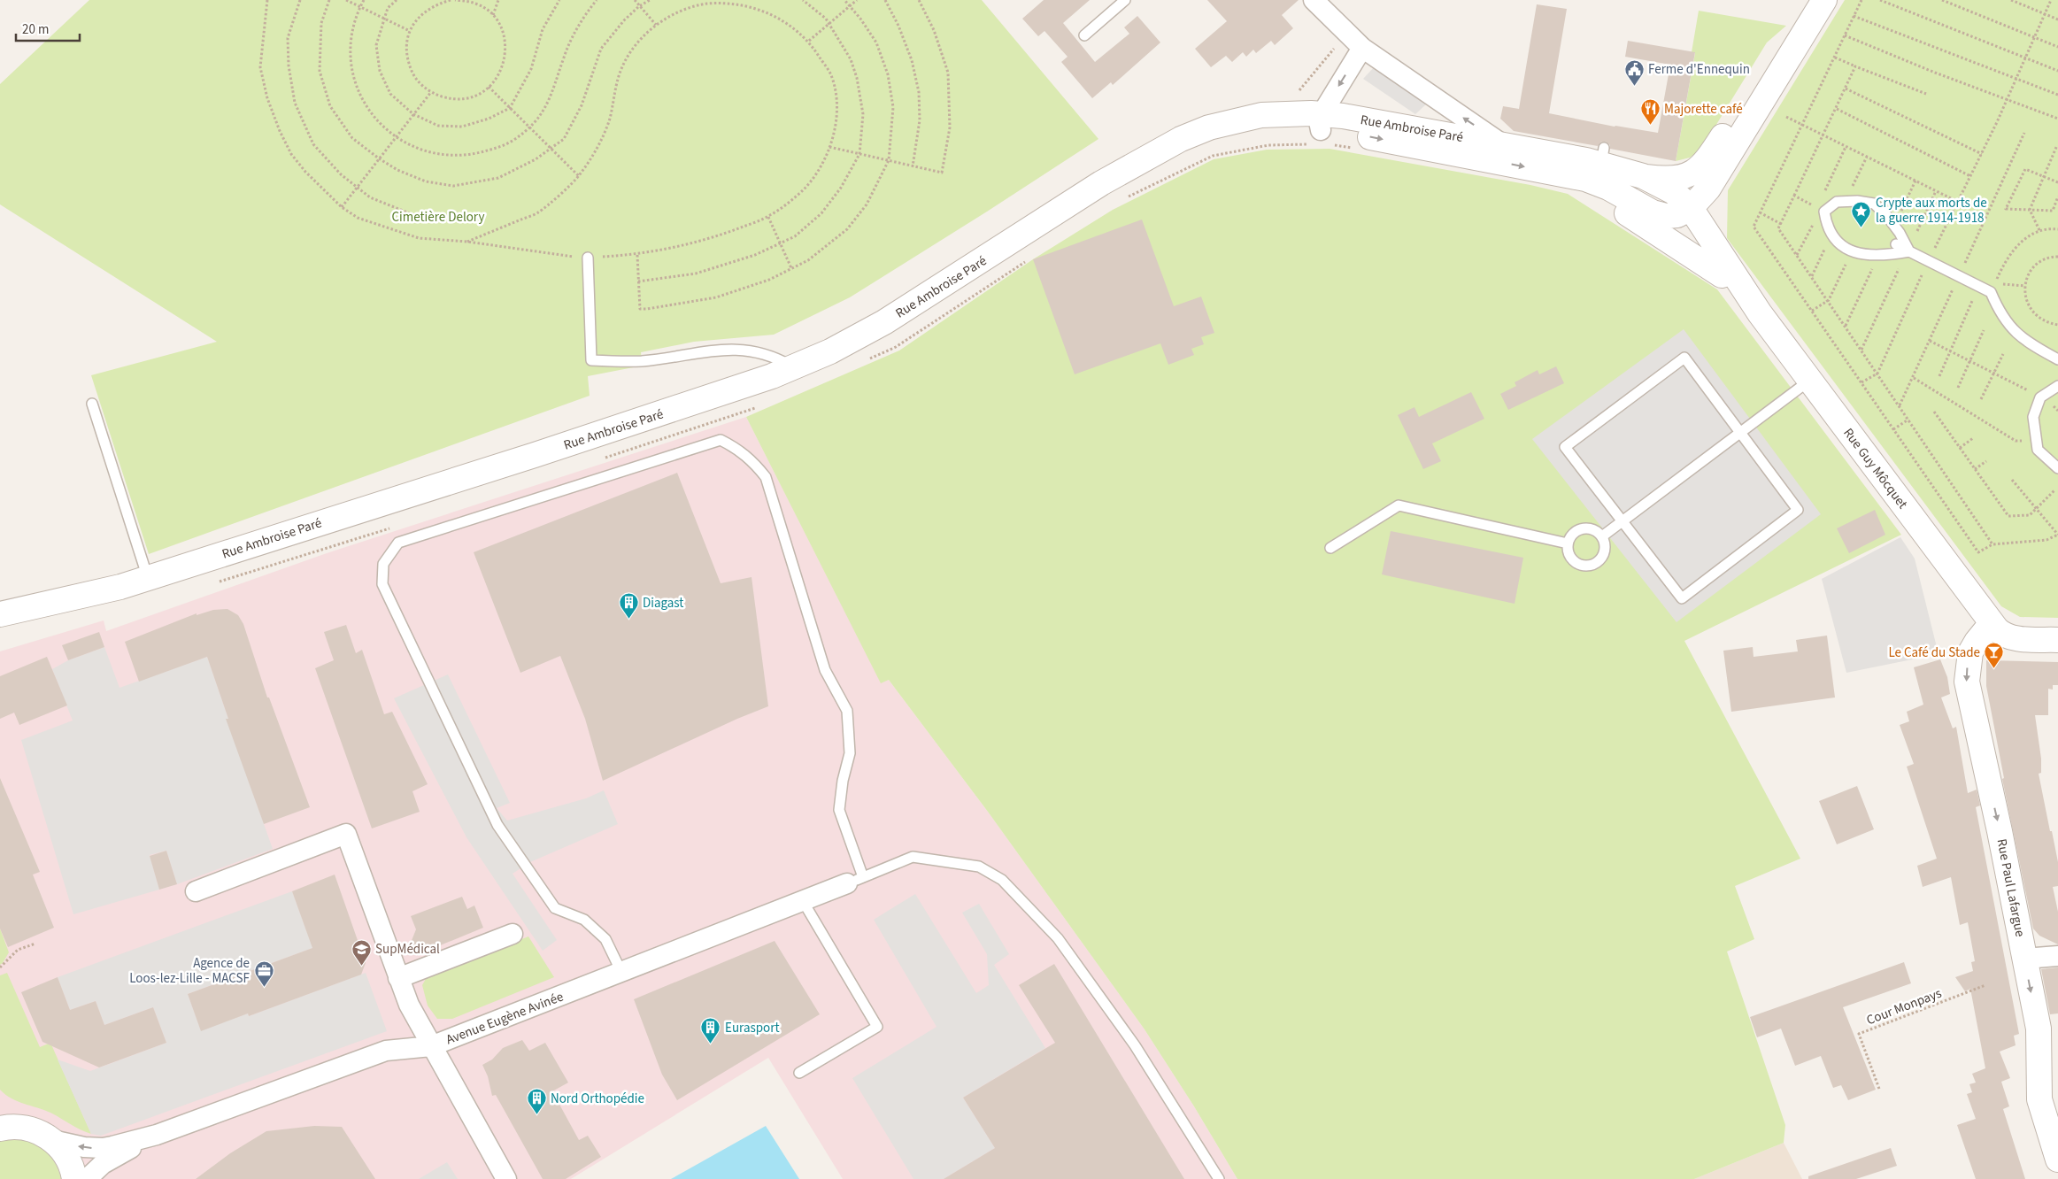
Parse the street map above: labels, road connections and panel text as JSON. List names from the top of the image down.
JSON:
{
  "streets": {
    "street": [
      "Rue Ambroise Paré",
      "Rue Guy Môcquet",
      "Rue Paul Lafargue",
      "Avenue Eugène Avinée"
    ],
    "path": ["Cour Monpays"]
  },
  "crossings": [
    ["Rue Ambroise Paré", "Rue Guy Môcquet"],
    ["Rue Guy Môcquet", "Rue Paul Lafargue"]
  ],
  "one_way": ["Rue Paul Lafargue"],
  "parks": ["Cimetière Delory"],
  "places": {
    "public building": ["Ferme d'Ennequin"],
    "restaurant": ["Majorette café"],
    "place": ["Crypte aux morts de la guerre 1914-1918"],
    "building": ["Diagast", "Eurasport", "Nord Orthopédie"],
    "bar": ["Le Café du Stade"],
    "school or university": ["SupMédical"],
    "office": ["Agence de Loos-lez-Lille - MACSF"]
  },
  "scale_bar": "20 m"
}
